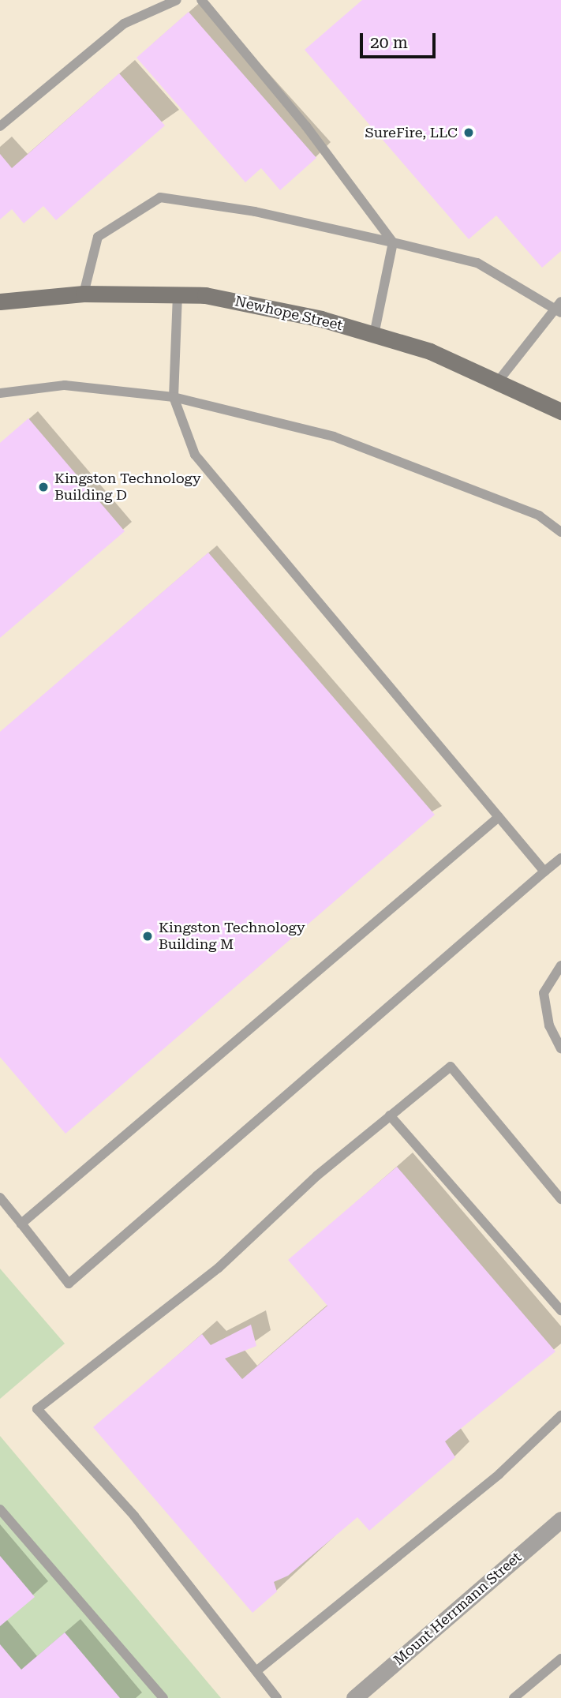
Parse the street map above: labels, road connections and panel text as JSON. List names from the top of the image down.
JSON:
{
  "streets": {
    "street": ["Newhope Street", "Mount Herrmann Street"]
  },
  "places": ["SureFire, LLC", "Kingston Technology Building D", "Kingston Technology Building M"],
  "scale_bar": "20 m"
}
